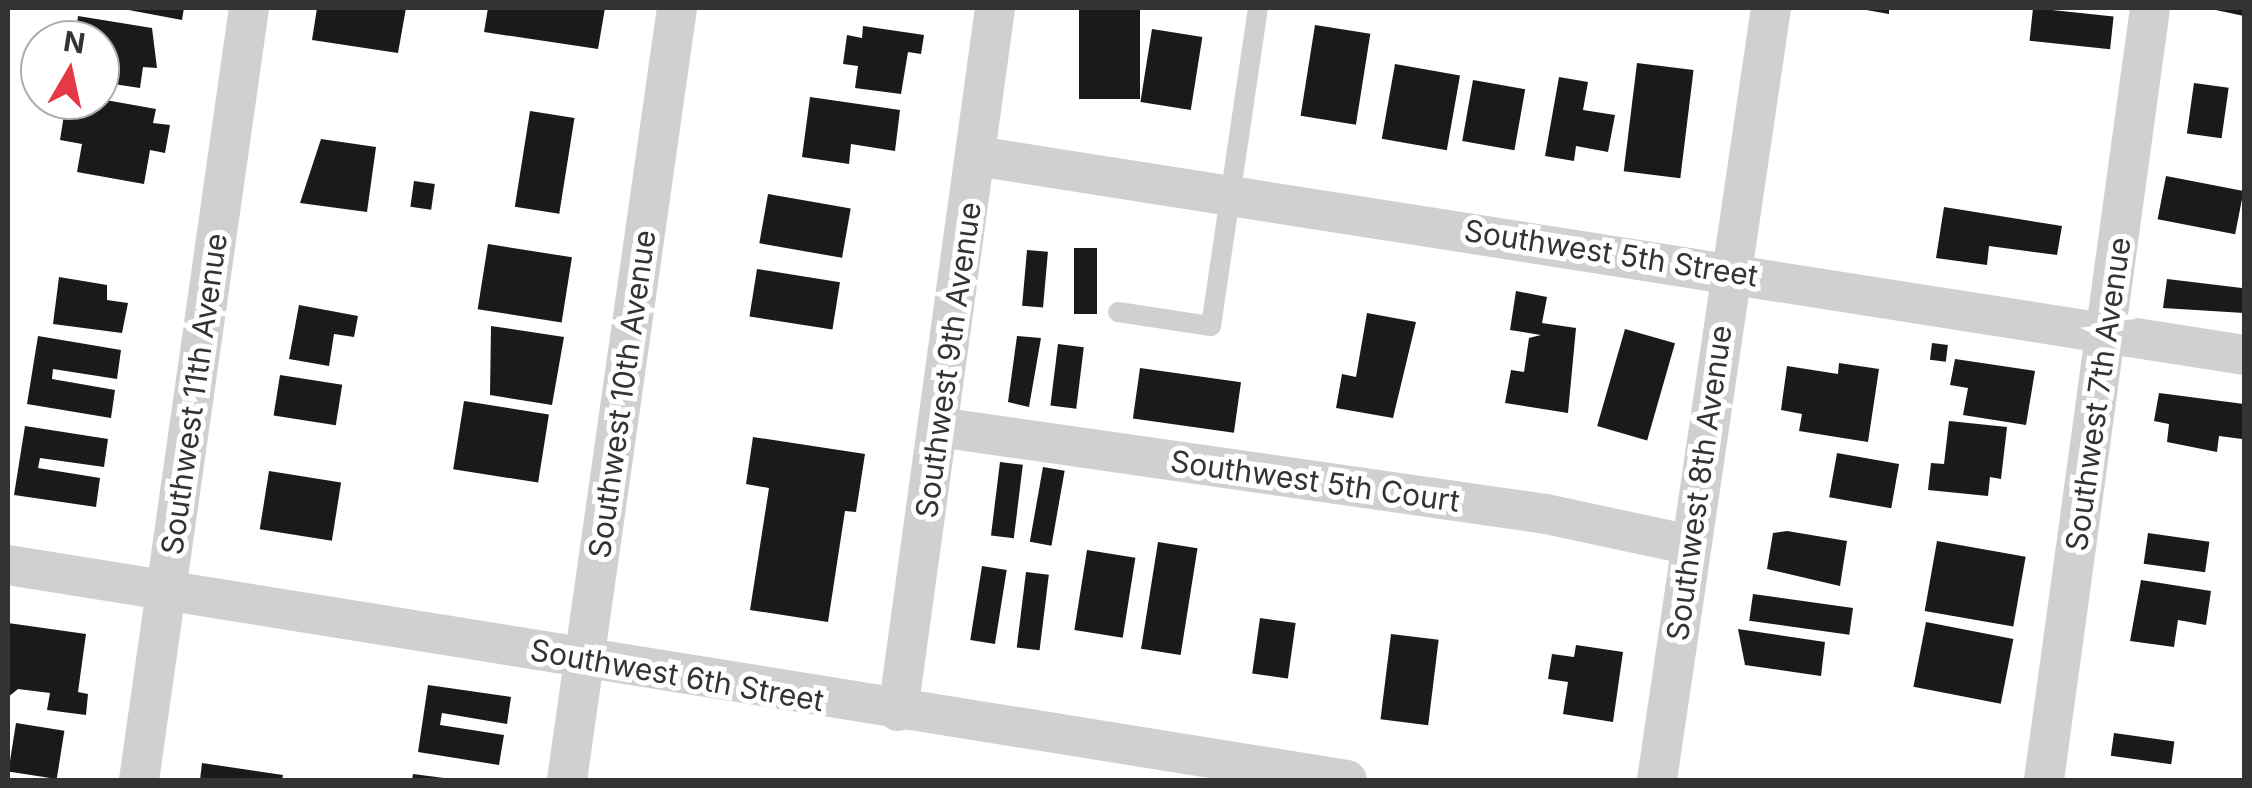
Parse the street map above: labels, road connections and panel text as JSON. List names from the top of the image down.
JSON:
{
  "streets": {
    "street": [
      "Southwest 5th Street",
      "Southwest 9th Avenue",
      "Southwest 11th Avenue",
      "Southwest 10th Avenue",
      "Southwest 7th Avenue",
      "Southwest 5th Court",
      "Southwest 8th Avenue",
      "Southwest 6th Street"
    ]
  },
  "crossings": [
    ["Southwest 5th Street", "Southwest 9th Avenue"],
    ["Southwest 5th Street", "Southwest 7th Avenue"],
    ["Southwest 5th Street", "Southwest 8th Avenue"],
    ["Southwest 9th Avenue", "Southwest 5th Court"],
    ["Southwest 9th Avenue", "Southwest 6th Street"],
    ["Southwest 11th Avenue", "Southwest 6th Street"],
    ["Southwest 10th Avenue", "Southwest 6th Street"],
    ["Southwest 5th Court", "Southwest 8th Avenue"]
  ],
  "north": "top"
}
